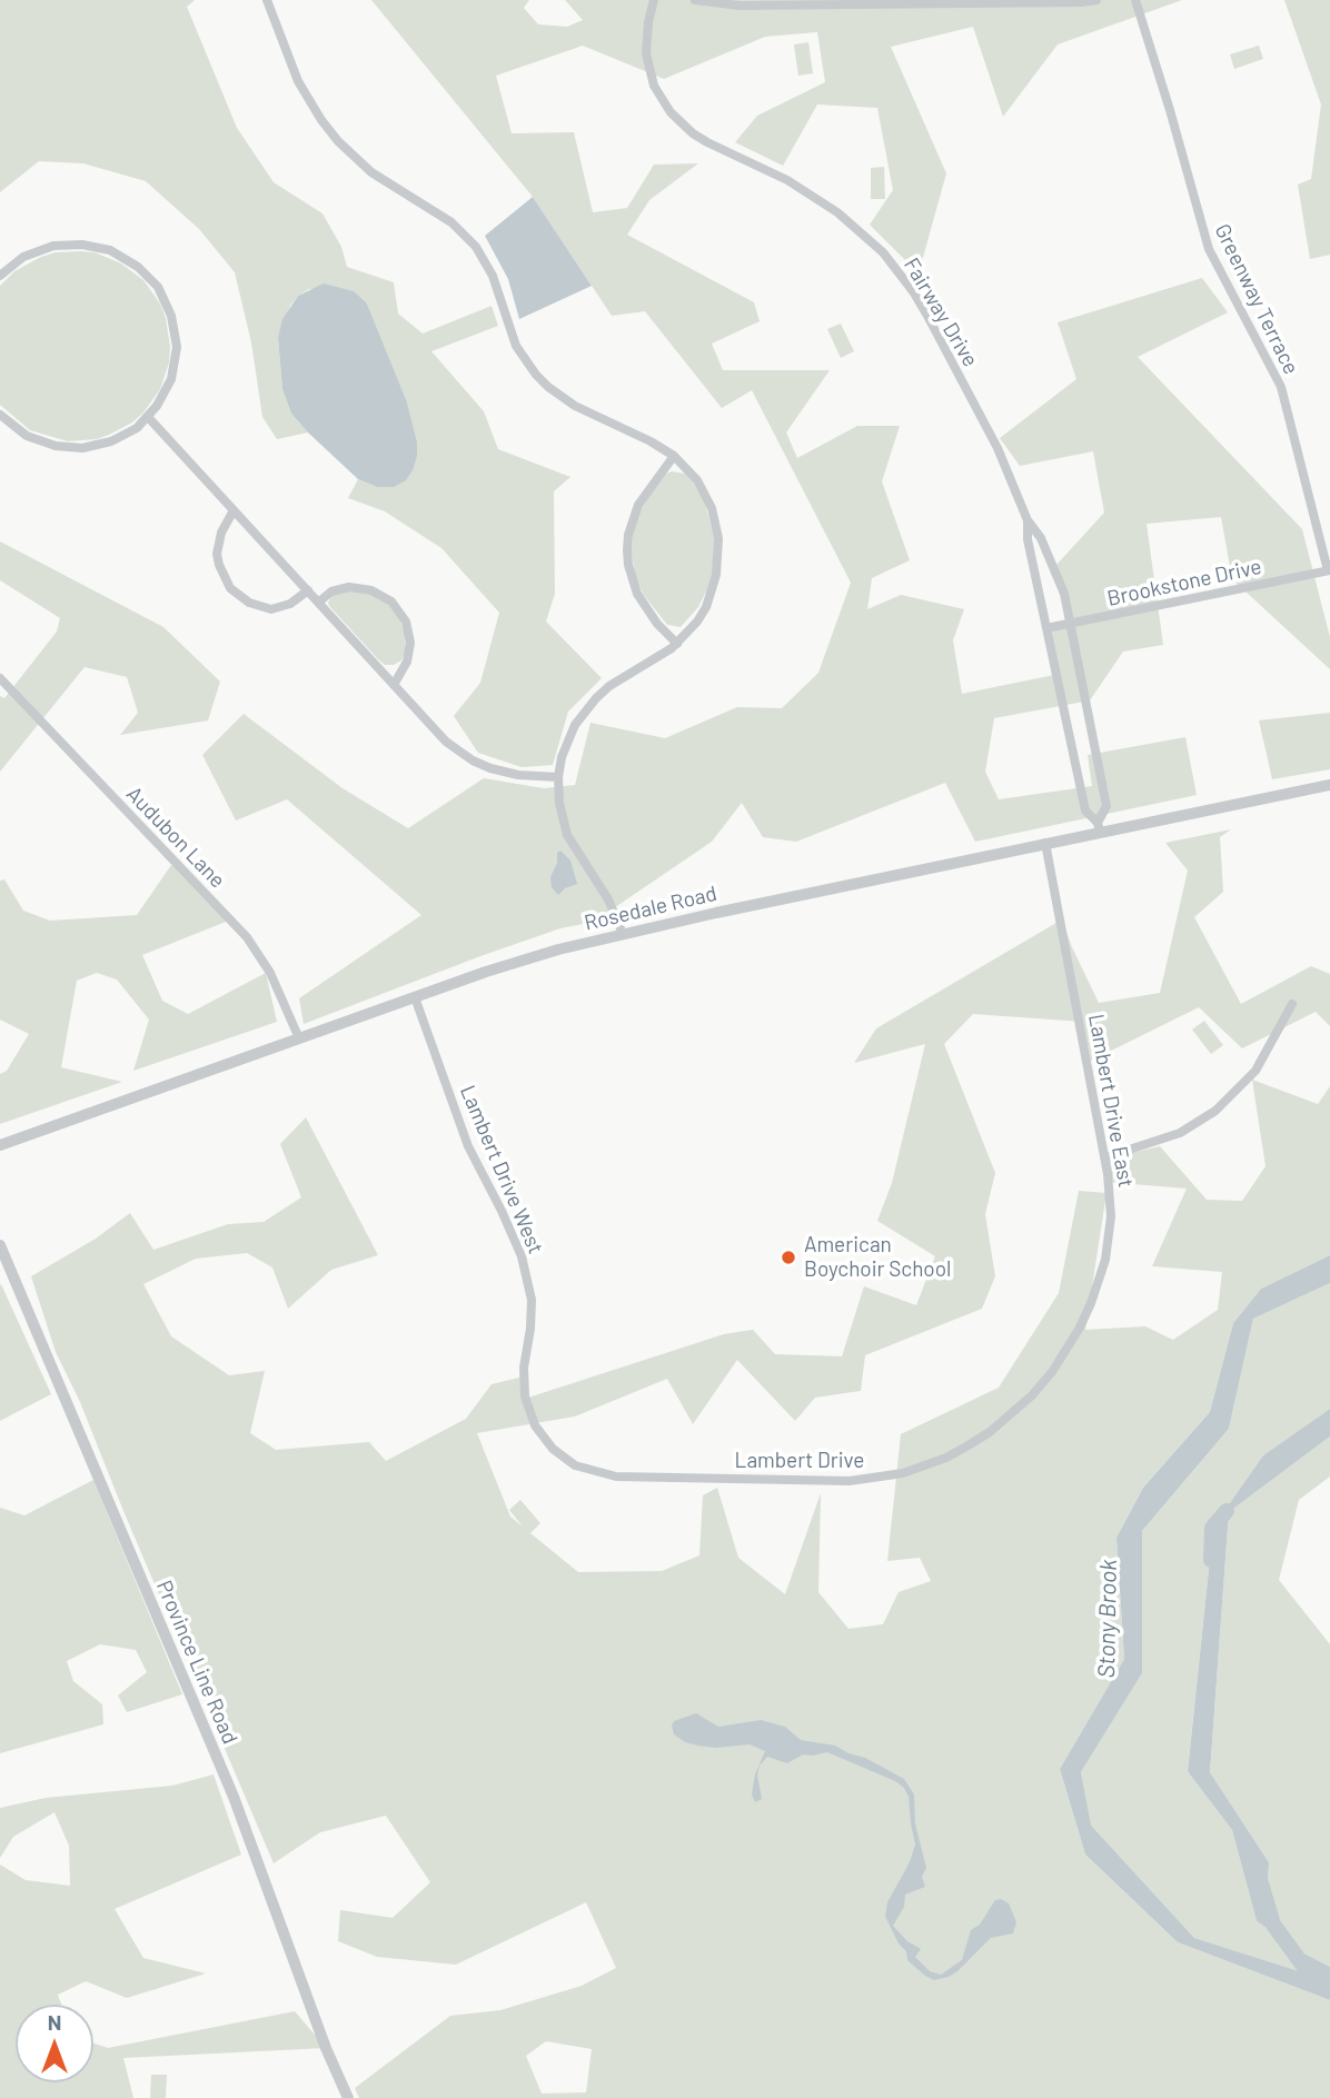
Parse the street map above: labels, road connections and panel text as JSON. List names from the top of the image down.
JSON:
{
  "streets": {
    "street": [
      "Greenway Terrace",
      "Fairway Drive",
      "Brookstone Drive",
      "Audubon Lane",
      "Rosedale Road",
      "Lambert Drive East",
      "Lambert Drive West",
      "Lambert Drive",
      "Province Line Road"
    ]
  },
  "crossings": [
    ["Greenway Terrace", "Brookstone Drive"],
    ["Fairway Drive", "Brookstone Drive"],
    ["Fairway Drive", "Rosedale Road"],
    ["Audubon Lane", "Rosedale Road"],
    ["Rosedale Road", "Lambert Drive East"],
    ["Rosedale Road", "Lambert Drive West"],
    ["Lambert Drive East", "Lambert Drive"],
    ["Lambert Drive West", "Lambert Drive"]
  ],
  "water": ["Stony Brook"],
  "places": ["American Boychoir School"],
  "north": "top"
}
